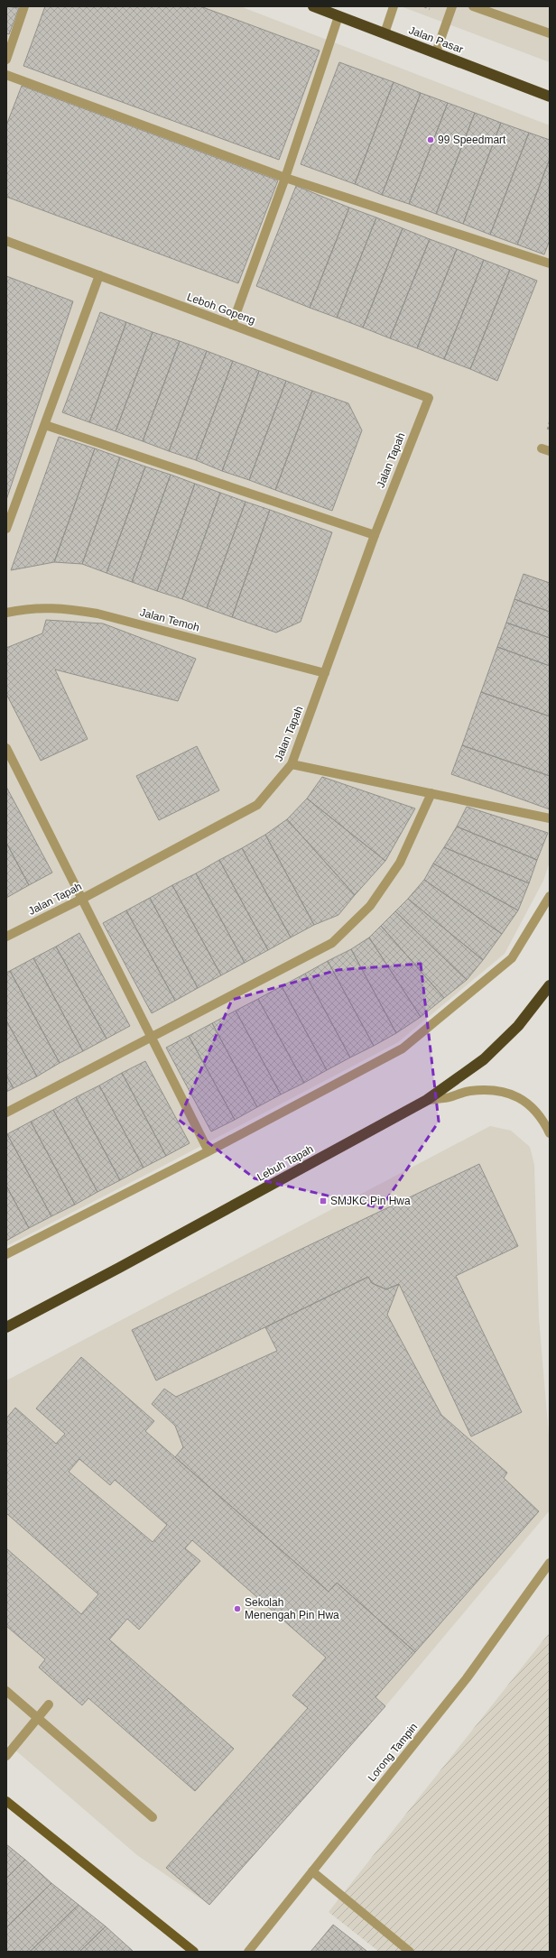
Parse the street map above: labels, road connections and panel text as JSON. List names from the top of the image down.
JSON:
{
  "streets": {
    "highway": ["Jalan Pasar", "Lebuh Tapah"],
    "street": [
      "Leboh Gopeng",
      "Jalan Tapah",
      "Jalan Temoh",
      "Lorong Tampin"
    ]
  },
  "crossings": [
    ["Leboh Gopeng", "Jalan Tapah"],
    ["Jalan Tapah", "Jalan Temoh"]
  ],
  "places": {
    "other": ["99 Speedmart", "Sekolah Menengah Pin Hwa"],
    "transit": ["SMJKC Pin Hwa"]
  }
}
